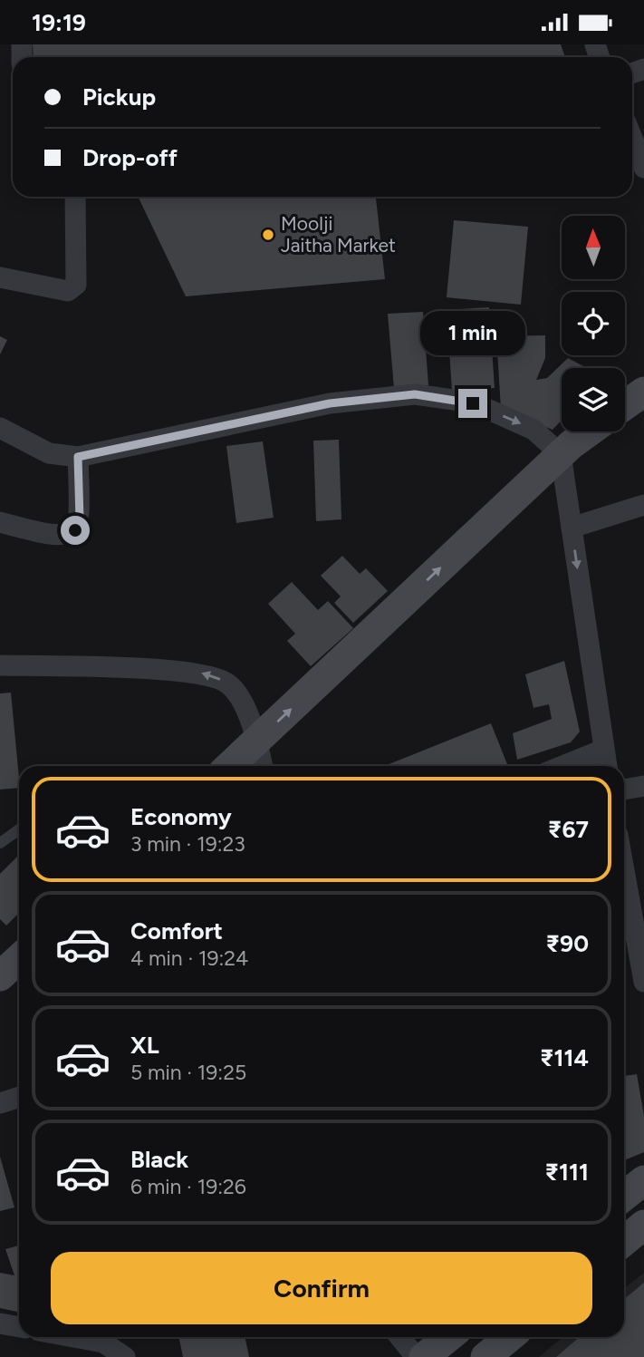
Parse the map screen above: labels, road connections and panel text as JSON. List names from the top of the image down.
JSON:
{
  "places": ["Moolji Jaitha Market"],
  "north": "top",
  "page": {
    "status": "19:19",
    "banner": ["Pickup", "Drop-off"],
    "bubble": "1 min",
    "list": [
      {
        "name": "Economy",
        "note": "3 min · 19:23",
        "value": "₹67"
      },
      {
        "name": "Comfort",
        "note": "4 min · 19:24",
        "value": "₹90"
      },
      {
        "name": "XL",
        "note": "5 min · 19:25",
        "value": "₹114"
      },
      {
        "name": "Black",
        "note": "6 min · 19:26",
        "value": "₹111"
      }
    ],
    "buttons": "Confirm"
  }
}
